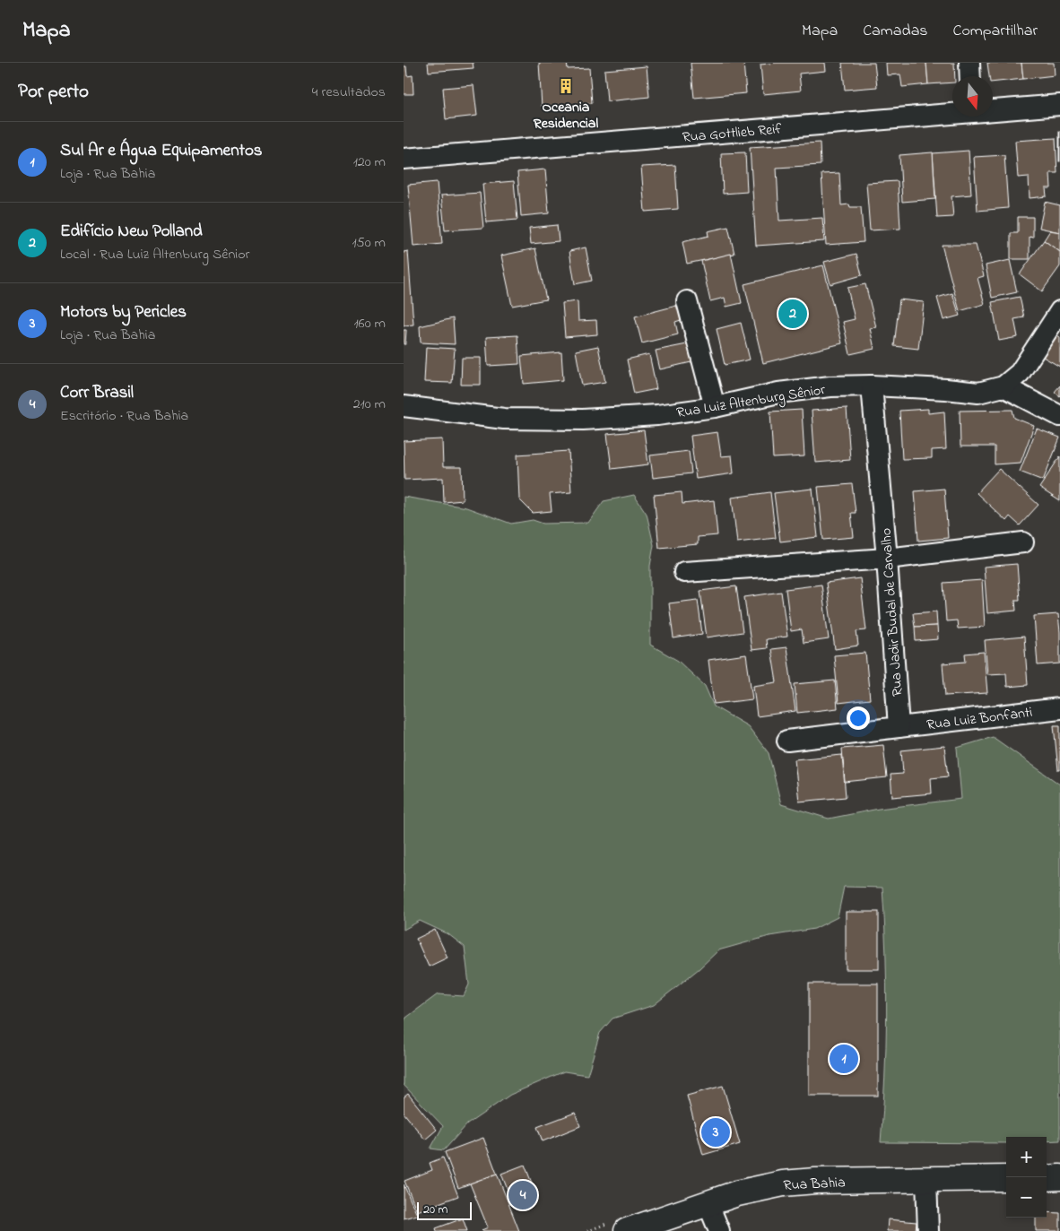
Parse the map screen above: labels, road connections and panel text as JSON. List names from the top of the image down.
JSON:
{
  "streets": {
    "main road": ["Rua Bahia"],
    "street": [
      "Rua Gottlieb Reif",
      "Rua Luiz Altenburg Sênior",
      "Rua Jadir Budal de Carvalho",
      "Rua Luiz Bonfanti"
    ]
  },
  "crossings": [
    ["Rua Luiz Altenburg Sênior", "Rua Jadir Budal de Carvalho"],
    ["Rua Jadir Budal de Carvalho", "Rua Luiz Bonfanti"]
  ],
  "places": {
    "building": ["Oceania Residencial"]
  },
  "scale_bar": "20 m",
  "north": "bottom",
  "page": {
    "header": "Mapa",
    "nav": ["Mapa", "Camadas", "Compartilhar"],
    "heading": ["Por perto", "4 resultados"],
    "list": [
      {
        "mark": "1",
        "name": "Sul Ar e Água Equipamentos",
        "note": "Loja · Rua Bahia",
        "value": "120 m"
      },
      {
        "mark": "2",
        "name": "Edifício New Polland",
        "note": "Local · Rua Luiz Altenburg Sênior",
        "value": "150 m"
      },
      {
        "mark": "3",
        "name": "Motors by Pericles",
        "note": "Loja · Rua Bahia",
        "value": "160 m"
      },
      {
        "mark": "4",
        "name": "Corr Brasil",
        "note": "Escritório · Rua Bahia",
        "value": "210 m"
      }
    ],
    "pins": [
      "2",
      "1",
      "3",
      "4"
    ],
    "map_buttons": ["+", "−"],
    "scale": "20 m"
  }
}
